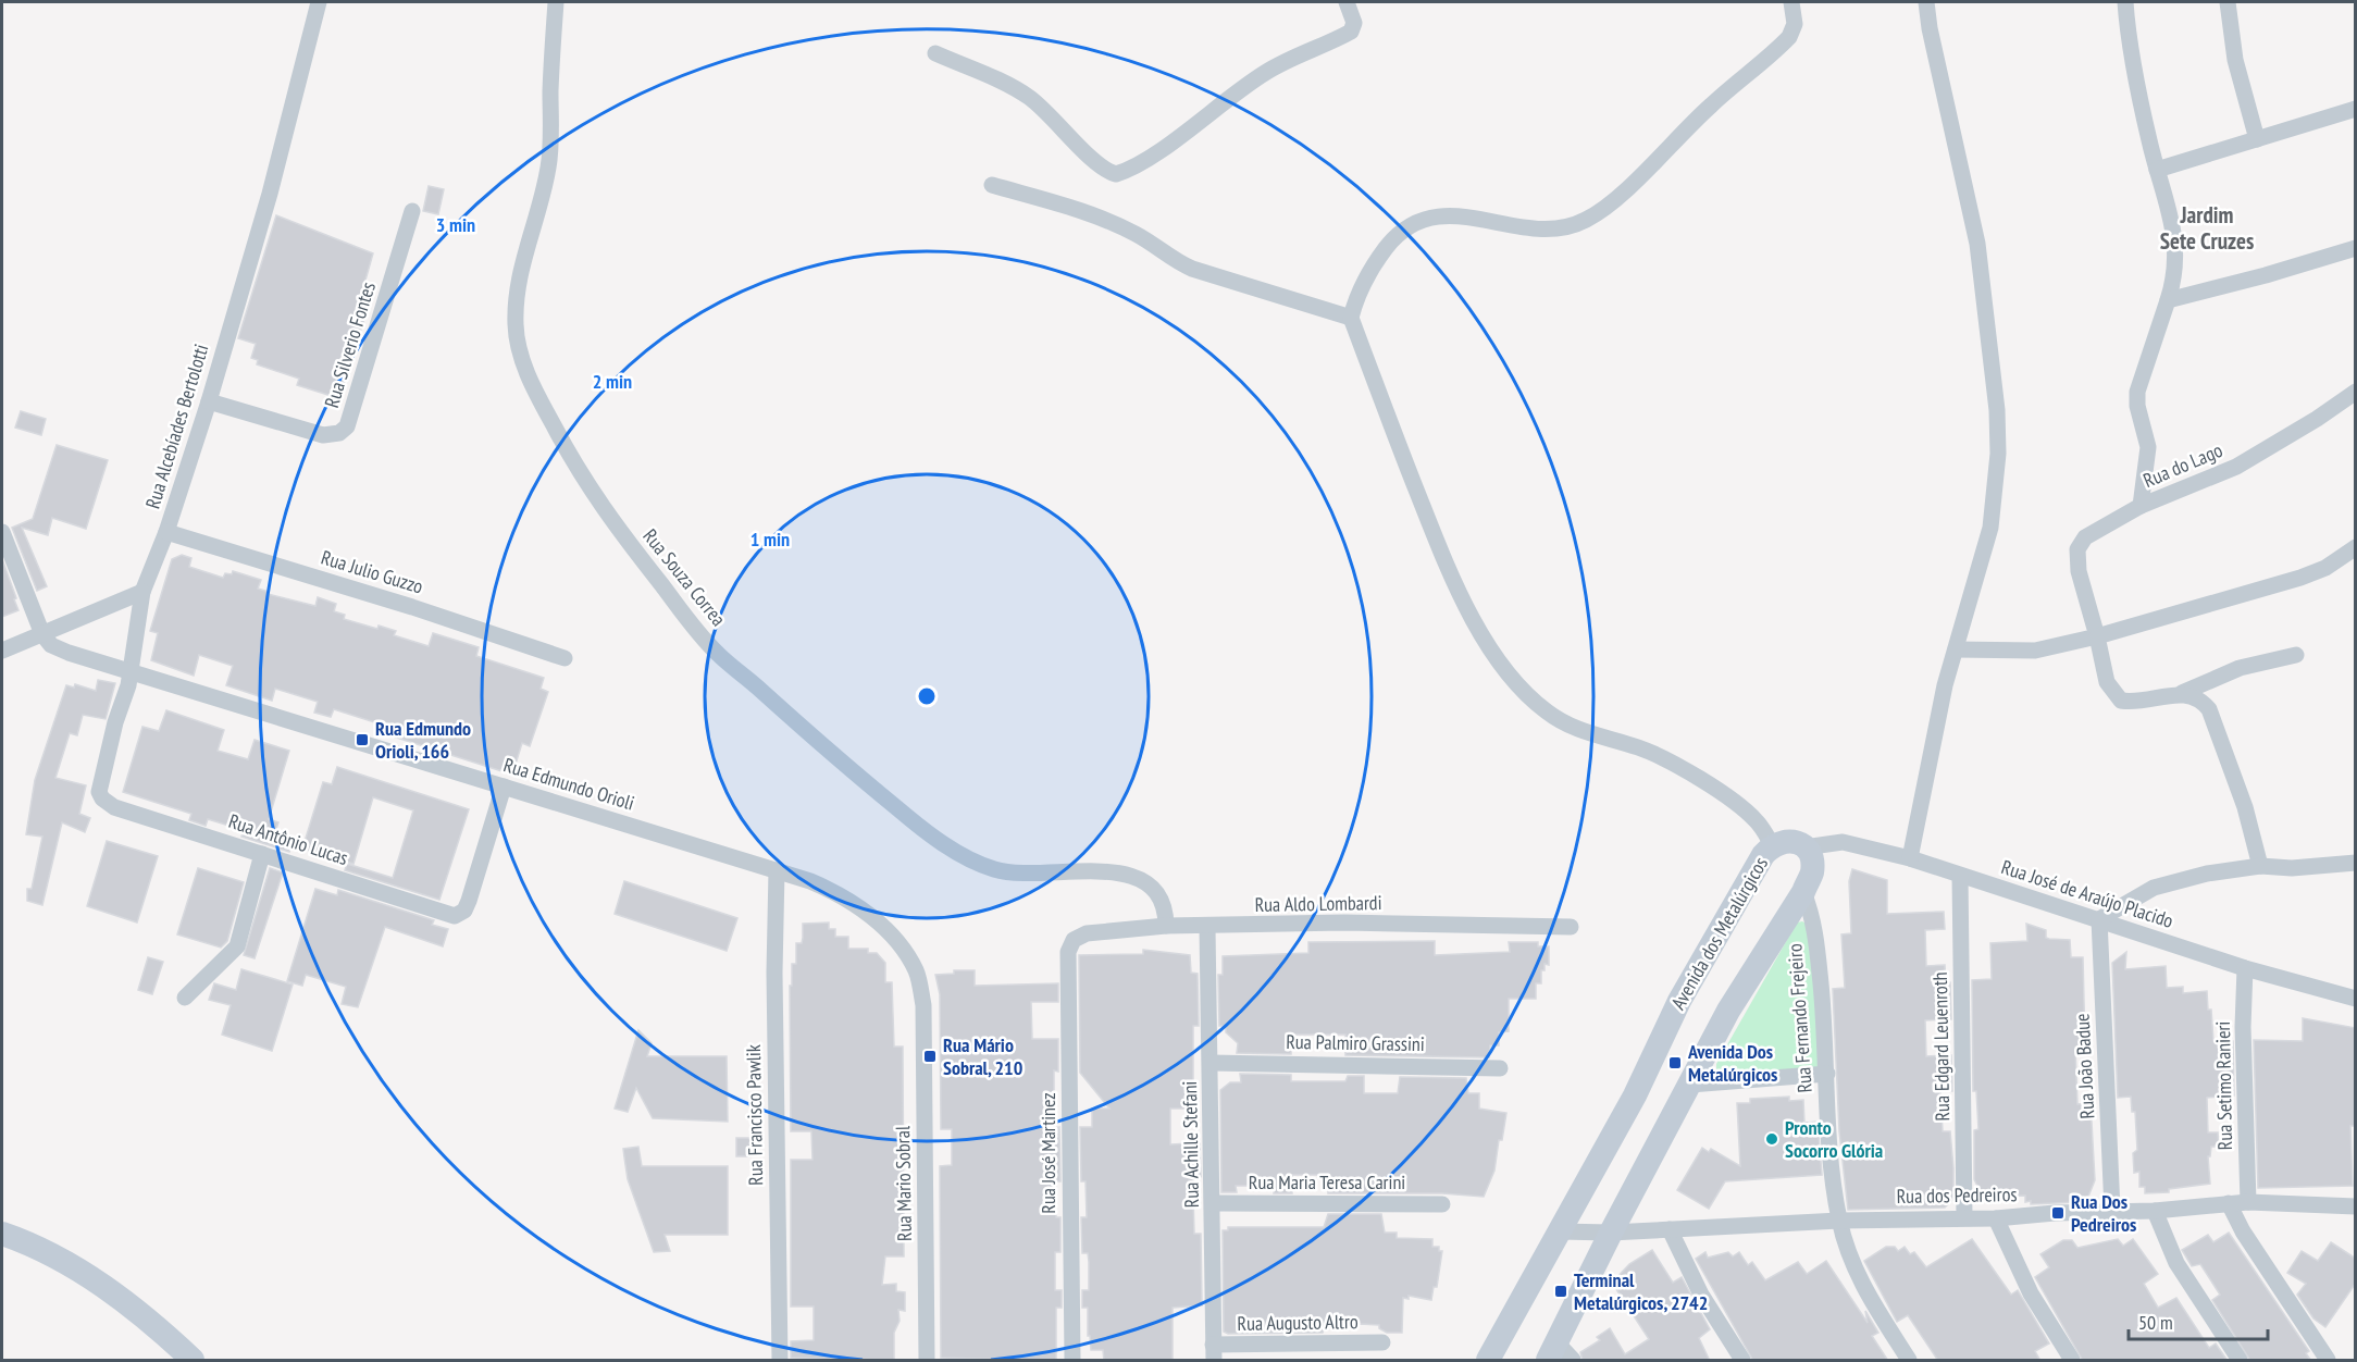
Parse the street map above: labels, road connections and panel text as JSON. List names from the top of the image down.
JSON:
{
  "streets": {
    "street": [
      "Rua Silverio Fontes",
      "Rua Alcebíades Bertolotti",
      "Rua do Lago",
      "Rua Julio Guzzo",
      "Rua Souza Correa",
      "Rua Edmundo Orioli",
      "Rua Antônio Lucas",
      "Rua José de Araújo Placido",
      "Rua Aldo Lombardi",
      "Avenida dos Metalúrgicos",
      "Rua Fernando Frejeiro",
      "Rua Palmiro Grassini",
      "Rua Edgard Leuenroth",
      "Rua João Badue",
      "Rua Setimo Ranieri",
      "Rua Francisco Pawlik",
      "Rua Achille Stefani",
      "Rua José Martinez",
      "Rua Maria Teresa Carini",
      "Rua Mario Sobral",
      "Rua dos Pedreiros",
      "Rua Augusto Altro"
    ]
  },
  "crossings": [
    ["Rua Silverio Fontes", "Rua Alcebíades Bertolotti"],
    ["Rua Alcebíades Bertolotti", "Rua Julio Guzzo"],
    ["Rua Alcebíades Bertolotti", "Rua Edmundo Orioli"],
    ["Rua Alcebíades Bertolotti", "Rua Antônio Lucas"],
    ["Rua Souza Correa", "Rua Aldo Lombardi"],
    ["Rua Edmundo Orioli", "Rua Antônio Lucas"],
    ["Rua Edmundo Orioli", "Rua Francisco Pawlik"],
    ["Rua Edmundo Orioli", "Rua Mario Sobral"],
    ["Rua José de Araújo Placido", "Avenida dos Metalúrgicos"],
    ["Rua José de Araújo Placido", "Rua Edgard Leuenroth"],
    ["Rua José de Araújo Placido", "Rua João Badue"],
    ["Rua José de Araújo Placido", "Rua Setimo Ranieri"],
    ["Rua Aldo Lombardi", "Rua Achille Stefani"],
    ["Rua Aldo Lombardi", "Rua José Martinez"],
    ["Avenida dos Metalúrgicos", "Rua dos Pedreiros"],
    ["Rua Fernando Frejeiro", "Rua dos Pedreiros"],
    ["Rua Palmiro Grassini", "Rua Achille Stefani"],
    ["Rua Edgard Leuenroth", "Rua dos Pedreiros"],
    ["Rua João Badue", "Rua dos Pedreiros"],
    ["Rua Setimo Ranieri", "Rua dos Pedreiros"],
    ["Rua Achille Stefani", "Rua Maria Teresa Carini"],
    ["Rua Achille Stefani", "Rua Augusto Altro"]
  ],
  "districts": ["Jardim Sete Cruzes"],
  "places": {
    "transit": [
      "Rua Edmundo Orioli, 166",
      "Rua Mário Sobral, 210",
      "Avenida Dos Metalúrgicos",
      "Rua Dos Pedreiros",
      "Terminal Metalúrgicos, 2742"
    ],
    "other": ["Pronto Socorro Glória"]
  },
  "scale_bar": "50 m",
  "rings": ["3 min", "2 min", "1 min"]
}
